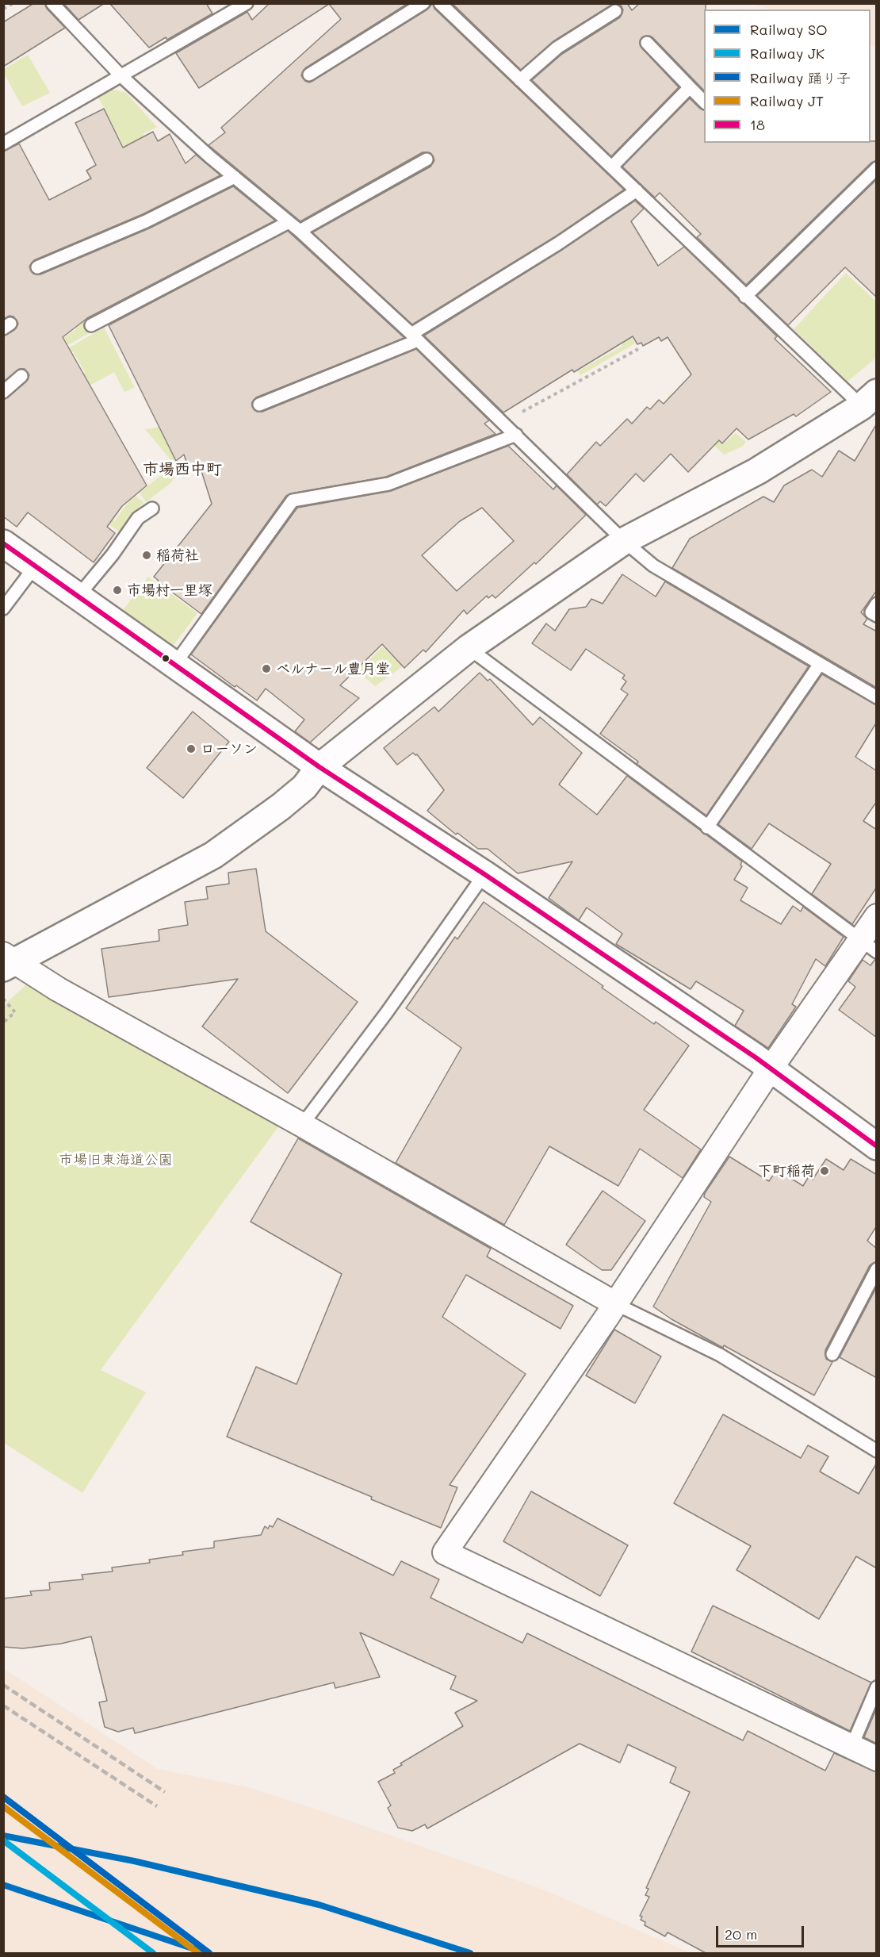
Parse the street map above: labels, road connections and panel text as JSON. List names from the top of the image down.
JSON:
{
  "districts": ["市場西中町"],
  "parks": ["市場旧東海道公園"],
  "places": [
    "稲荷社",
    "市場村一里塚",
    "ベルナール豊月堂",
    "ローソン",
    "下町稲荷"
  ],
  "lines": [
    "transit line 18",
    "rail line 踊り子",
    "rail line JT",
    "rail line SO",
    "rail line JK"
  ],
  "legend": [
    "Railway SO",
    "Railway JK",
    "Railway 踊り子",
    "Railway JT",
    "18"
  ],
  "scale_bar": "20 m"
}
